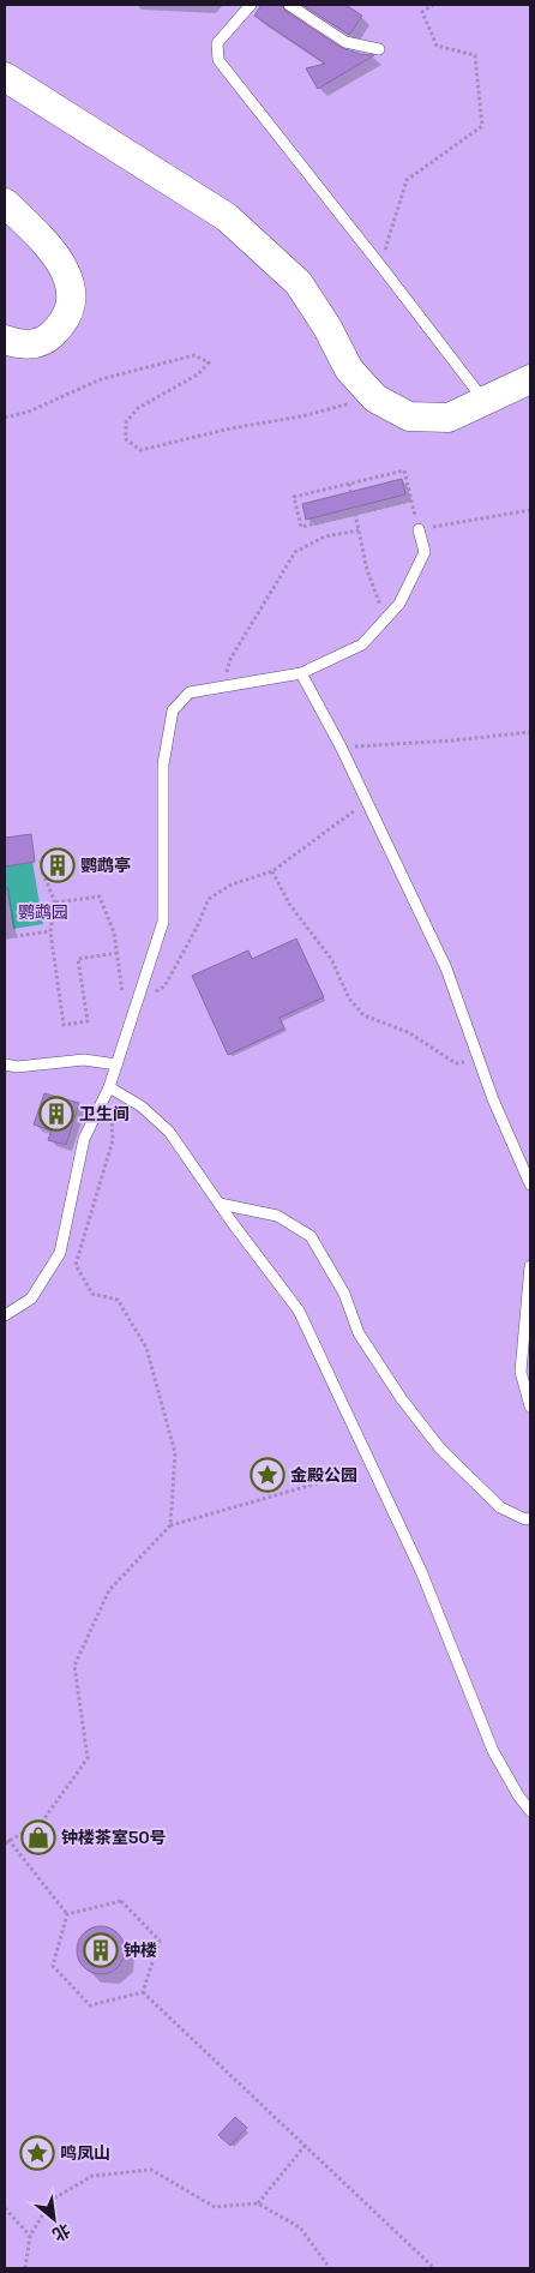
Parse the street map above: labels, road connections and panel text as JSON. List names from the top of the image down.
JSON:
{
  "parks": ["鹦鹉园"],
  "places": {
    "building": ["鹦鹉亭", "卫生间", "钟楼"],
    "place": ["金殿公园", "鸣凤山"],
    "shop": ["钟楼茶室50号"]
  },
  "north": "bottom right"
}
